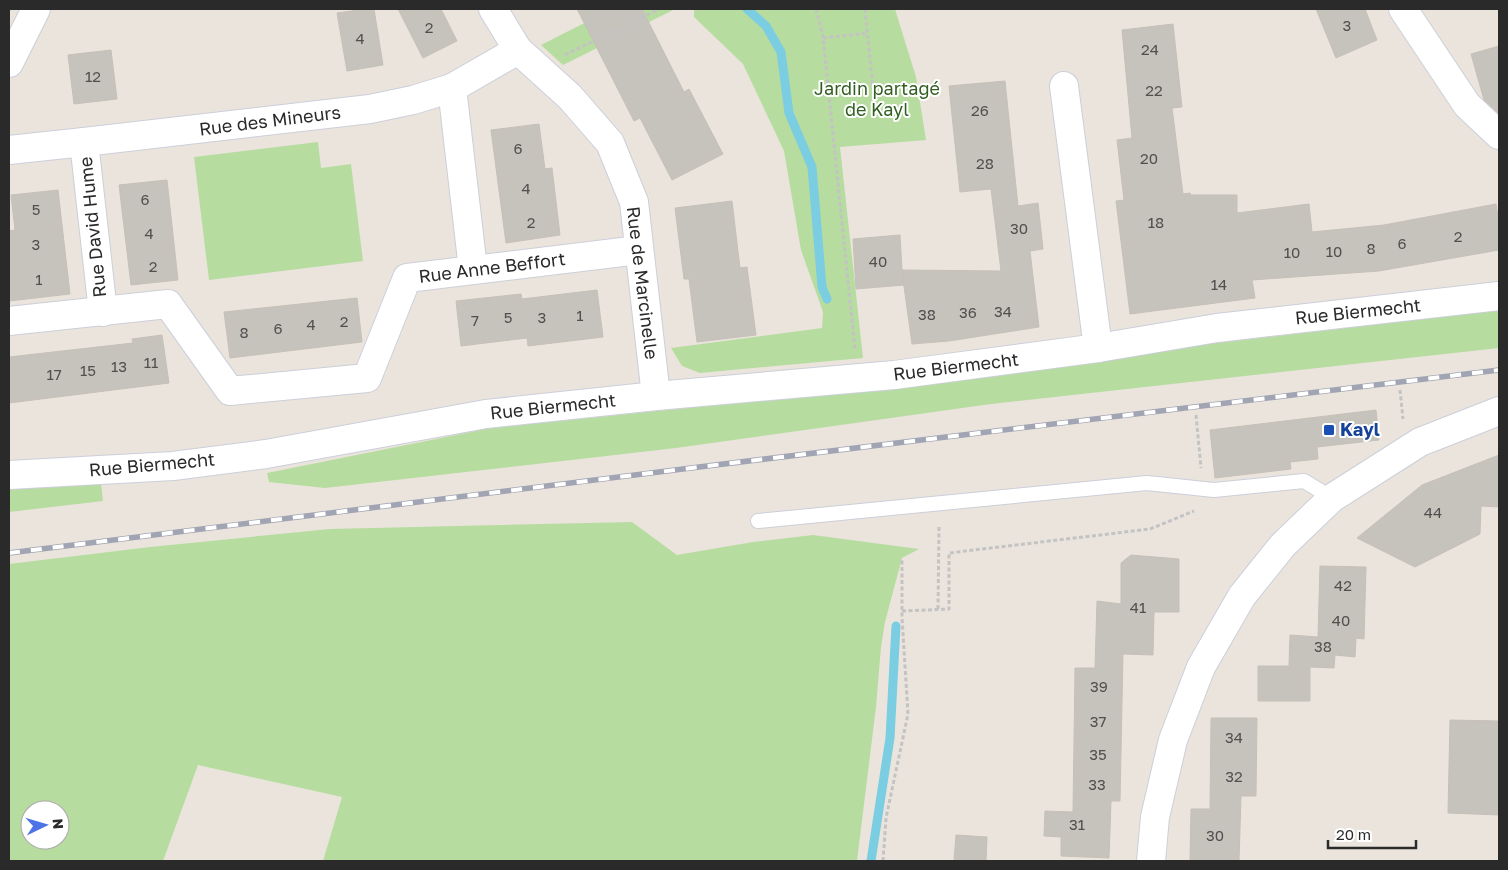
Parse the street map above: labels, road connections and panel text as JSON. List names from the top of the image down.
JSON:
{
  "streets": {
    "street": [
      "Rue des Mineurs",
      "Rue David Hume",
      "Rue Anne Beffort",
      "Rue de Marcinelle",
      "Rue Biermecht"
    ]
  },
  "crossings": [
    ["Rue des Mineurs", "Rue David Hume"],
    ["Rue des Mineurs", "Rue de Marcinelle"],
    ["Rue David Hume", "Rue Anne Beffort"],
    ["Rue Anne Beffort", "Rue de Marcinelle"],
    ["Rue de Marcinelle", "Rue Biermecht"]
  ],
  "parks": ["Jardin partagé de Kayl"],
  "places": {
    "transit": ["Kayl"]
  },
  "house_numbers": [
    "3",
    "2",
    "4",
    "24",
    "12",
    "22",
    "26",
    "6",
    "20",
    "28",
    "4",
    "6",
    "5",
    "2",
    "18",
    "30",
    "4",
    "2",
    "6",
    "3",
    "8",
    "10",
    "10",
    "40",
    "2",
    "1",
    "14",
    "34",
    "36",
    "38",
    "1",
    "5",
    "3",
    "7",
    "2",
    "4",
    "6",
    "8",
    "11",
    "13",
    "15",
    "17",
    "44",
    "42",
    "41",
    "40",
    "38",
    "39",
    "37",
    "34",
    "35",
    "32",
    "33",
    "31",
    "30"
  ],
  "scale_bar": "20 m",
  "north": "right"
}
